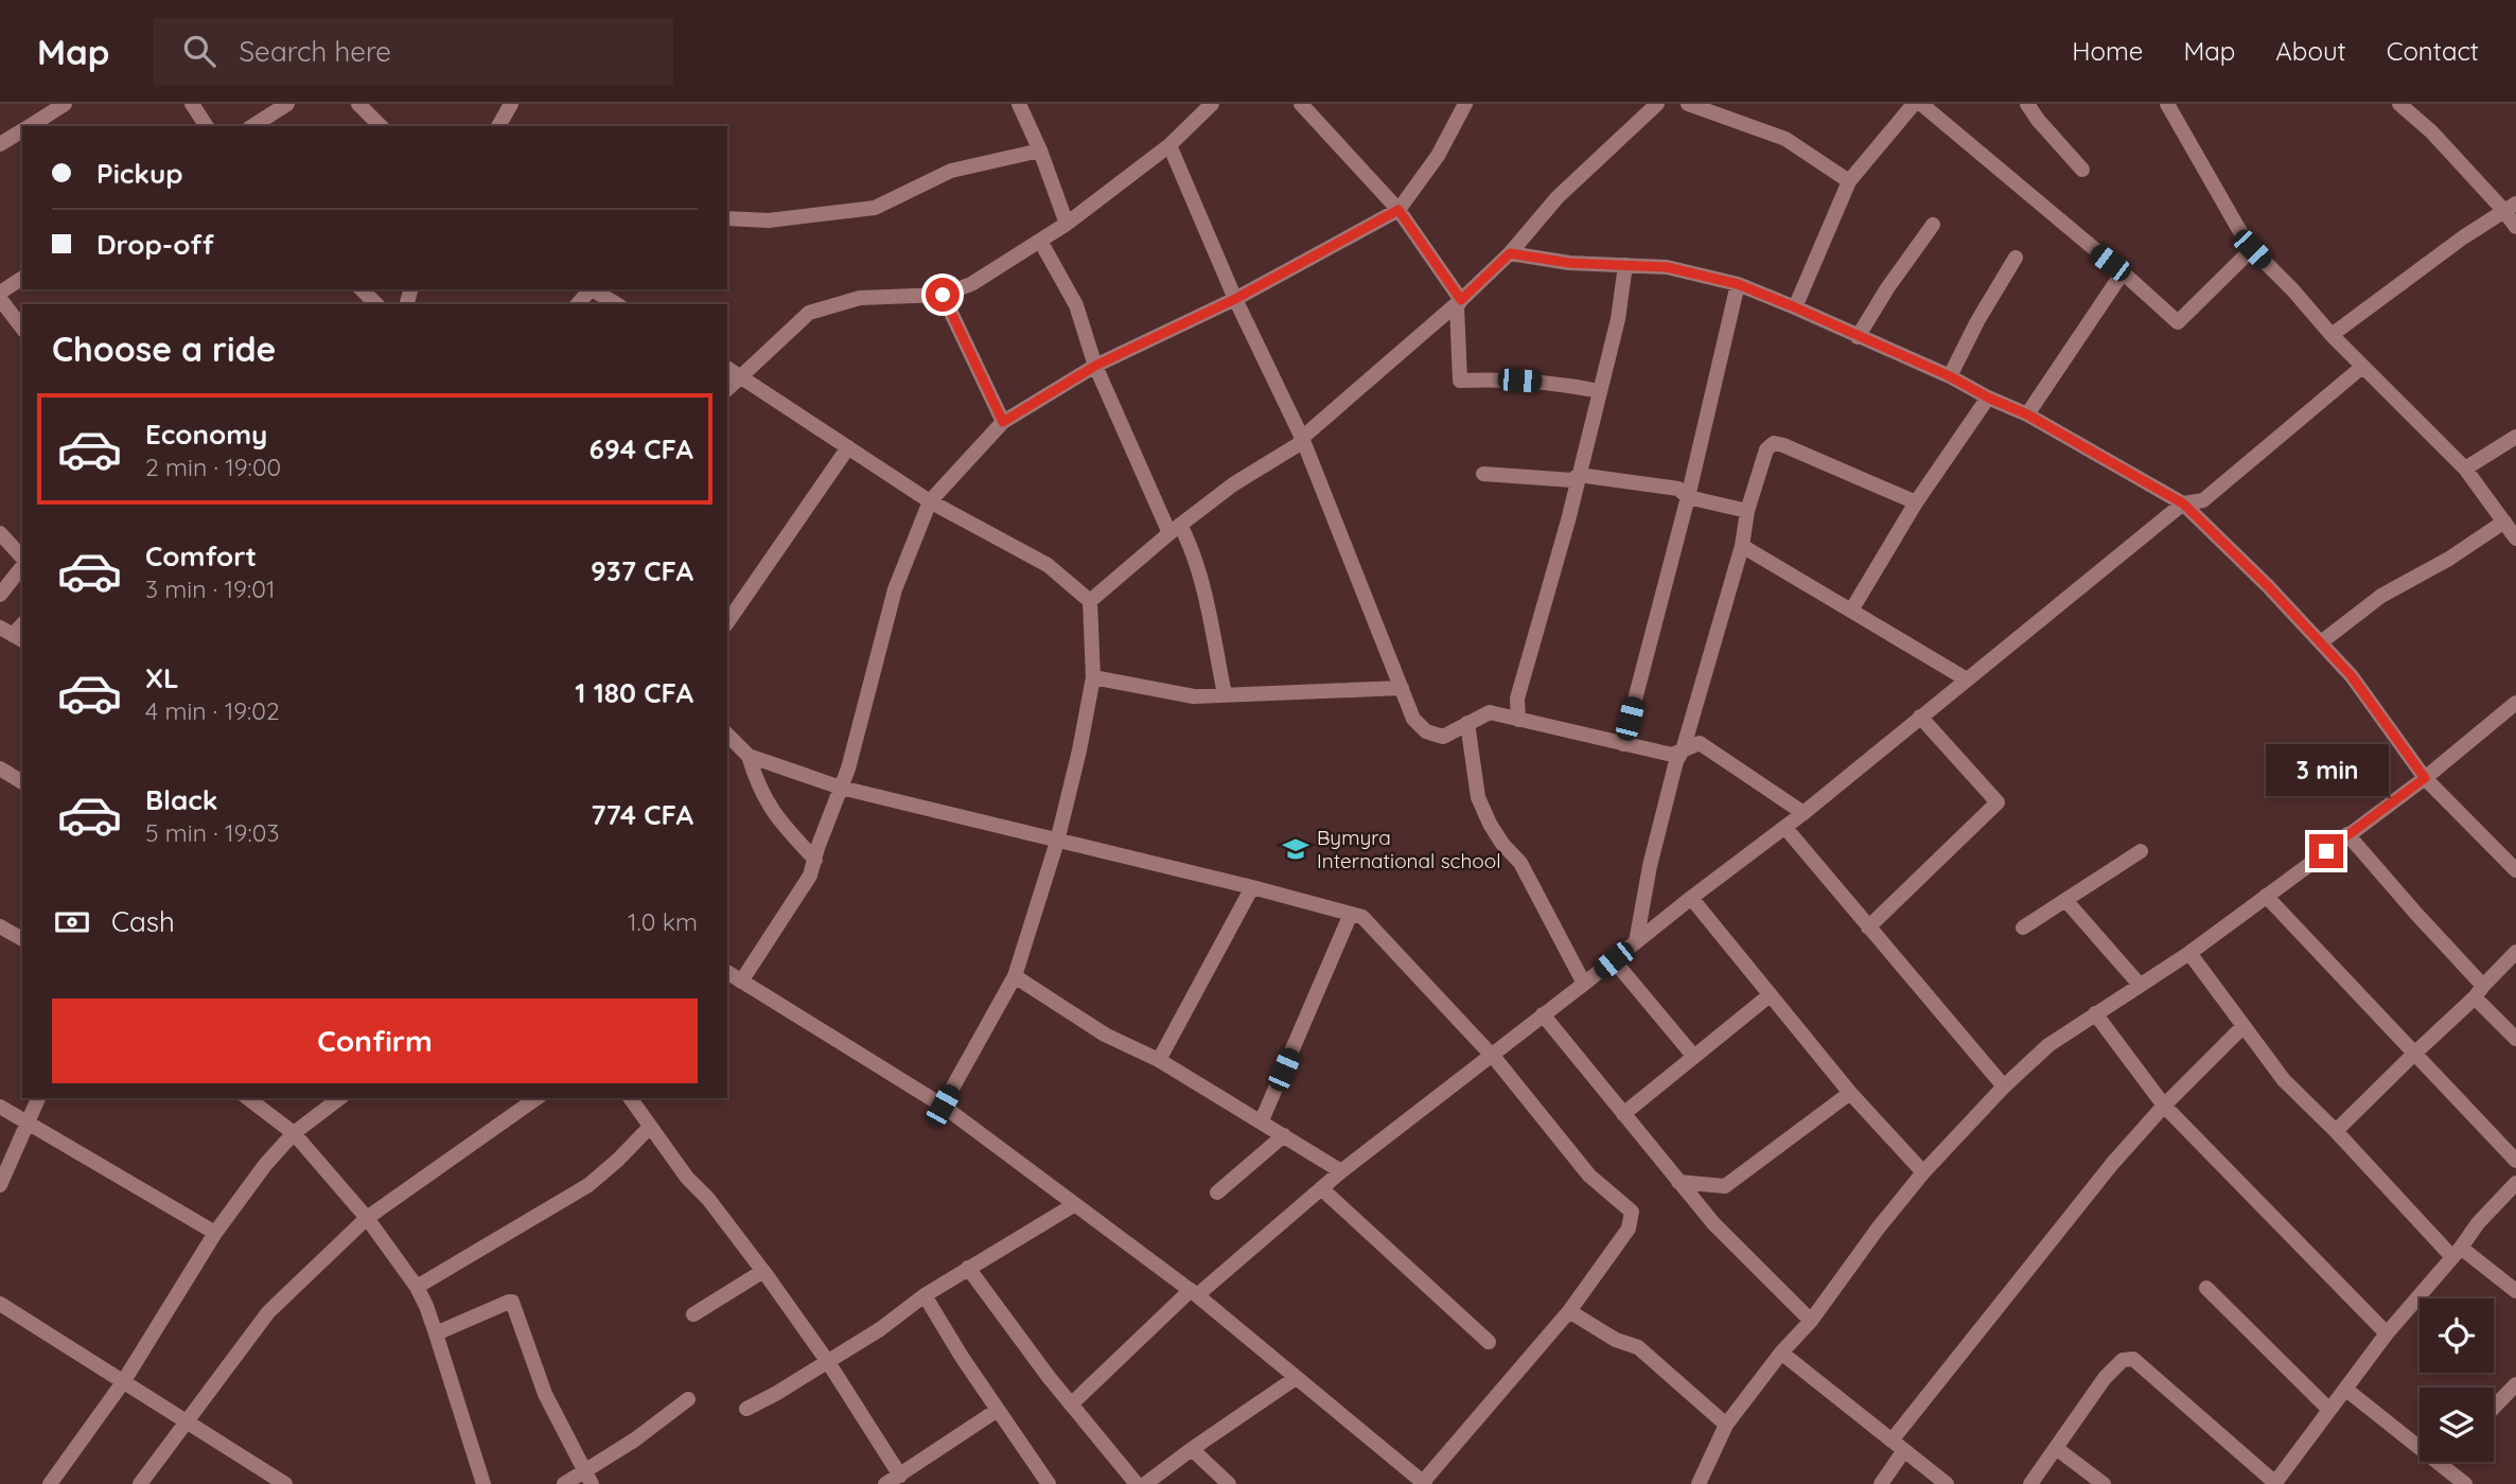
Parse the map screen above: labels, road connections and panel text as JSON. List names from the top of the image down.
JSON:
{
  "places": {
    "school or university": ["Bymyra International school"]
  },
  "page": {
    "header": "Map",
    "search": "Search here",
    "nav": [
      "Home",
      "Map",
      "About",
      "Contact"
    ],
    "banner": ["Pickup", "Drop-off"],
    "heading": "Choose a ride",
    "list": [
      {
        "name": "Economy",
        "note": "2 min · 19:00",
        "value": "694 CFA"
      },
      {
        "name": "Comfort",
        "note": "3 min · 19:01",
        "value": "937 CFA"
      },
      {
        "name": "XL",
        "note": "4 min · 19:02",
        "value": "1 180 CFA"
      },
      {
        "name": "Black",
        "note": "5 min · 19:03",
        "value": "774 CFA"
      }
    ],
    "bubble": "3 min",
    "pay": ["Cash", "1.0 km"],
    "buttons": "Confirm"
  }
}
